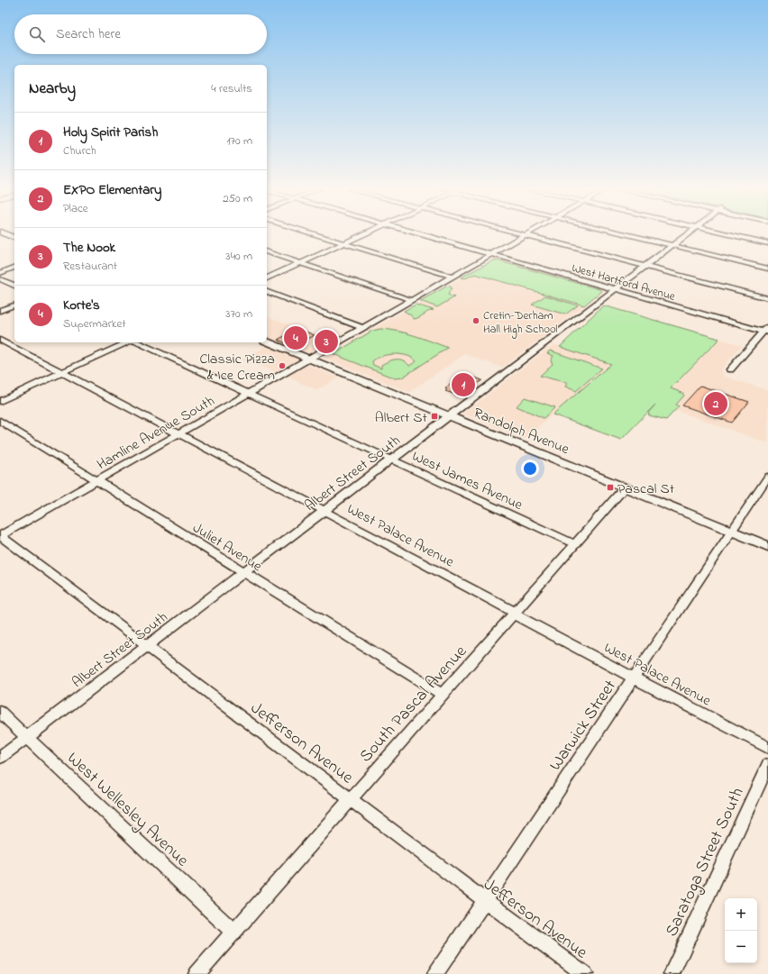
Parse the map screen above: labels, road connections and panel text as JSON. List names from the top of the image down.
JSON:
{
  "streets": {
    "main road": ["Randolph Avenue"],
    "street": [
      "West Hartford Avenue",
      "Hamline Avenue South",
      "Albert Street South",
      "West James Avenue",
      "West Palace Avenue",
      "Juliet Avenue",
      "South Pascal Avenue",
      "Warwick Street",
      "Jefferson Avenue",
      "West Wellesley Avenue",
      "Saratoga Street South"
    ]
  },
  "crossings": [
    ["West Hartford Avenue", "Hamline Avenue South"],
    ["West Hartford Avenue", "Albert Street South"],
    ["Randolph Avenue", "Hamline Avenue South"],
    ["Randolph Avenue", "Albert Street South"],
    ["Randolph Avenue", "South Pascal Avenue"],
    ["Randolph Avenue", "Warwick Street"],
    ["Hamline Avenue South", "West James Avenue"],
    ["Hamline Avenue South", "West Palace Avenue"],
    ["Hamline Avenue South", "Juliet Avenue"],
    ["Hamline Avenue South", "Jefferson Avenue"],
    ["Albert Street South", "West James Avenue"],
    ["Albert Street South", "West Palace Avenue"],
    ["Albert Street South", "Juliet Avenue"],
    ["Albert Street South", "Jefferson Avenue"],
    ["Albert Street South", "West Wellesley Avenue"],
    ["West James Avenue", "South Pascal Avenue"],
    ["West Palace Avenue", "South Pascal Avenue"],
    ["West Palace Avenue", "Warwick Street"],
    ["Juliet Avenue", "South Pascal Avenue"],
    ["South Pascal Avenue", "Jefferson Avenue"],
    ["South Pascal Avenue", "West Wellesley Avenue"],
    ["Warwick Street", "Jefferson Avenue"]
  ],
  "places": {
    "other": ["Cretin-Derham Hall High School", "Classic Pizza & Ice Cream"],
    "transit": ["Albert St", "Pascal St"]
  },
  "page": {
    "search": "Search here",
    "heading": ["Nearby", "4 results"],
    "list": [
      {
        "mark": "1",
        "name": "Holy Spirit Parish",
        "note": "Church",
        "value": "170 m"
      },
      {
        "mark": "2",
        "name": "EXPO Elementary",
        "note": "Place",
        "value": "250 m"
      },
      {
        "mark": "3",
        "name": "The Nook",
        "note": "Restaurant",
        "value": "340 m"
      },
      {
        "mark": "4",
        "name": "Korte's",
        "note": "Supermarket",
        "value": "370 m"
      }
    ],
    "pins": [
      "4",
      "3",
      "1",
      "2"
    ],
    "map_buttons": ["+", "−"]
  }
}
